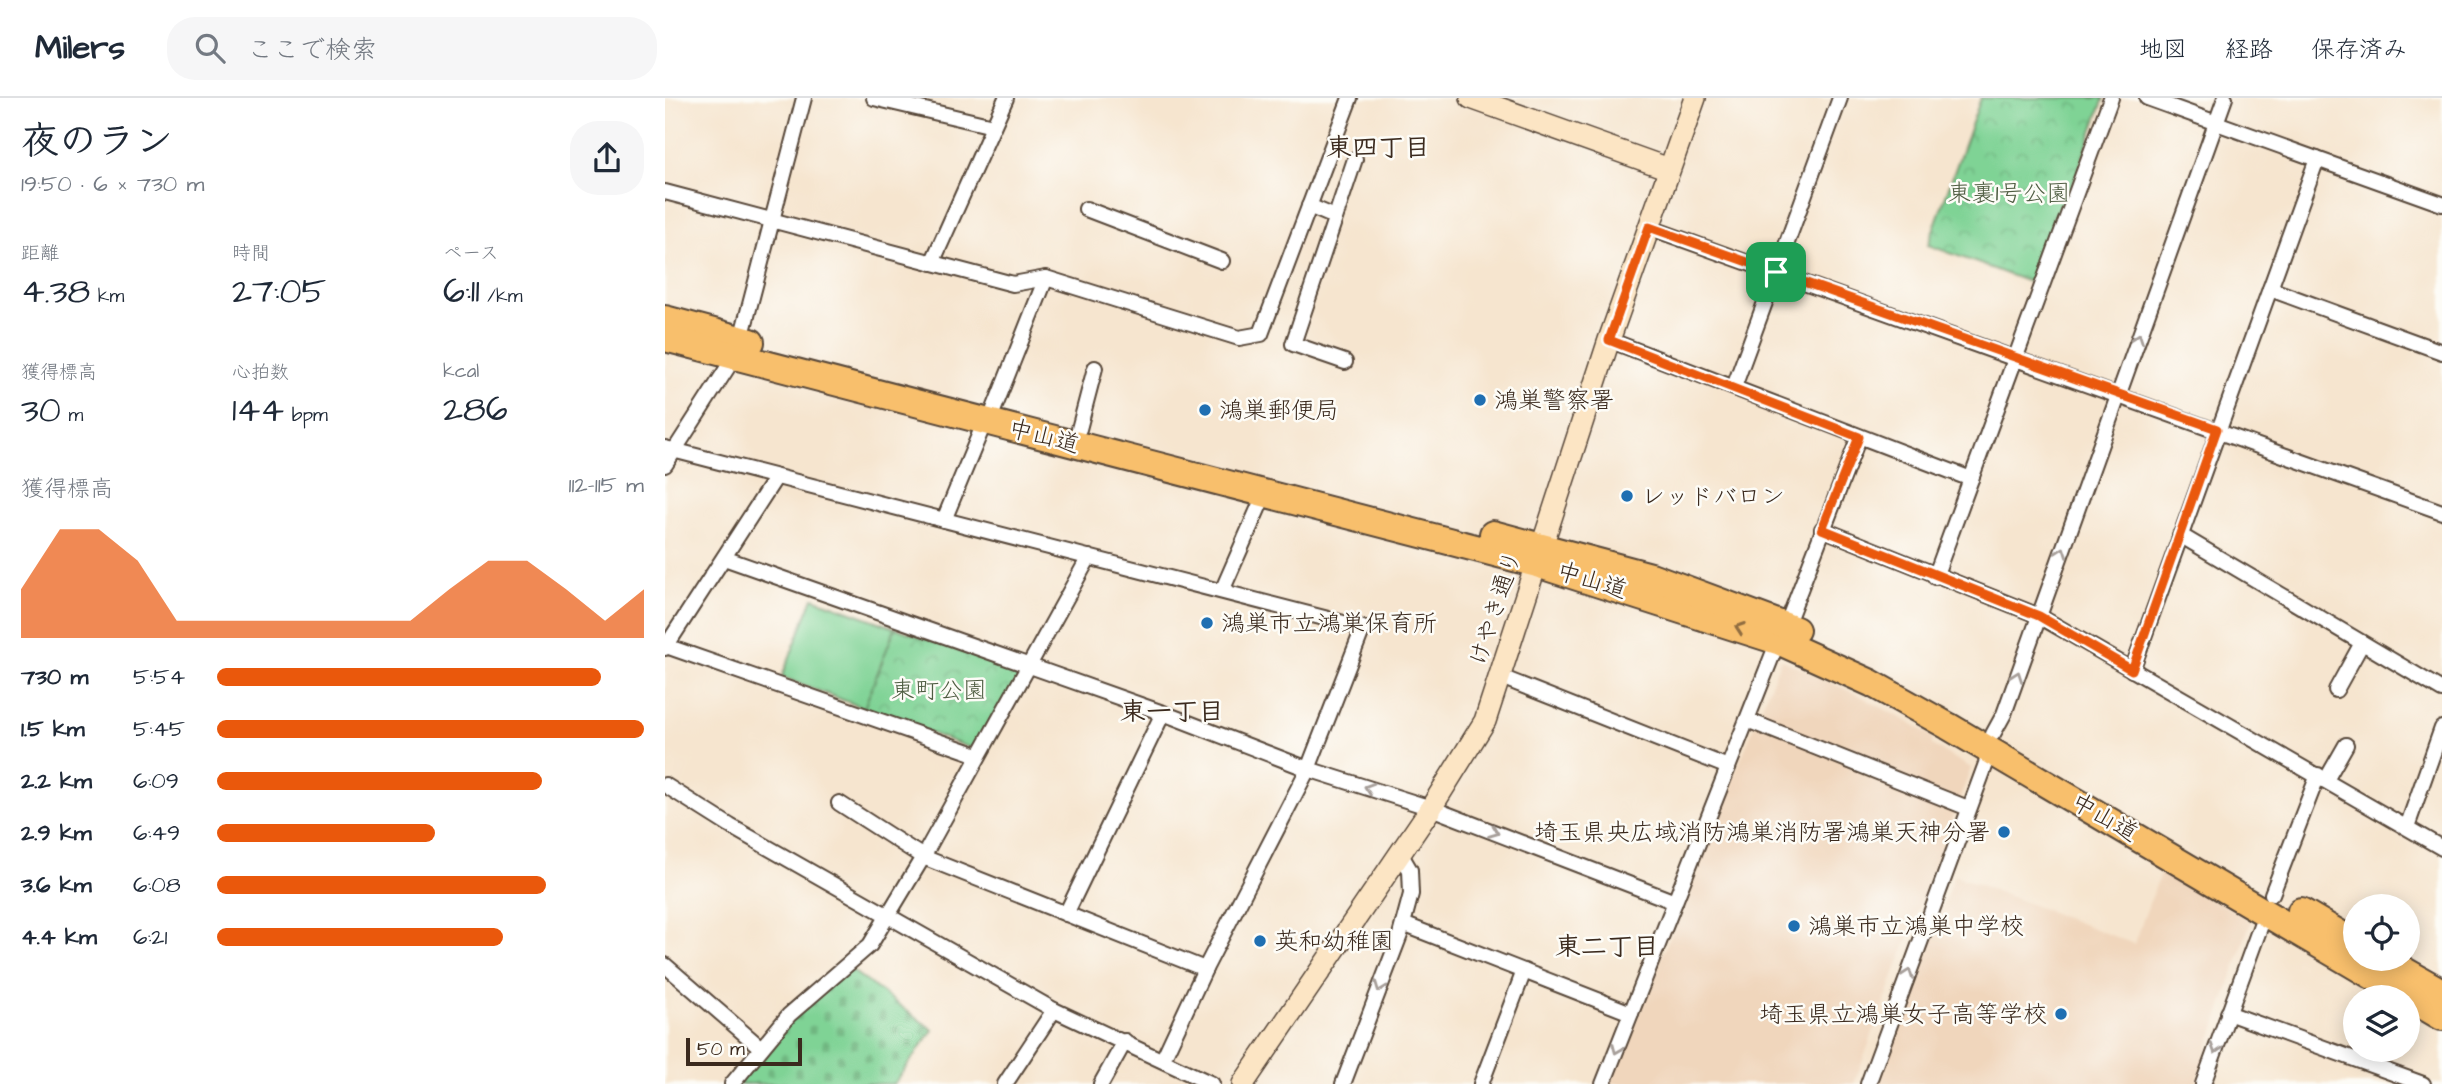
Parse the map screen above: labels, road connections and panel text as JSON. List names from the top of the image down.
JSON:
{
  "streets": {
    "highway": ["中山道"],
    "street": ["けやき通り"]
  },
  "crossings": [
    ["中山道", "けやき通り"]
  ],
  "districts": ["東四丁目", "東一丁目", "東二丁目"],
  "parks": ["東裏1号公園", "東町公園"],
  "places": [
    "鴻巣警察署",
    "鴻巣郵便局",
    "レッドバロン",
    "鴻巣市立鴻巣保育所",
    "埼玉県央広域消防鴻巣消防署鴻巣天神分署",
    "鴻巣市立鴻巣中学校",
    "英和幼稚園",
    "埼玉県立鴻巣女子高等学校"
  ],
  "scale_bar": "50 m",
  "page": {
    "header": "Milers",
    "search": "ここで検索",
    "nav": ["地図", "経路", "保存済み"],
    "heading": ["夜のラン", "19:50 · 6 × 730 m"],
    "stats": [
      ["距離", "4.38 km"],
      ["時間", "27:05"],
      ["ペース", "6:11 /km"],
      ["獲得標高", "30 m"],
      ["心拍数", "144 bpm"],
      ["kcal", "286"]
    ],
    "chart": ["獲得標高", "112–115 m"],
    "list": [
      {
        "name": "730 m",
        "note": "5:54"
      },
      {
        "name": "1.5 km",
        "note": "5:45"
      },
      {
        "name": "2.2 km",
        "note": "6:09"
      },
      {
        "name": "2.9 km",
        "note": "6:49"
      },
      {
        "name": "3.6 km",
        "note": "6:08"
      },
      {
        "name": "4.4 km",
        "note": "6:21"
      }
    ],
    "scale": "50 m"
  }
}
